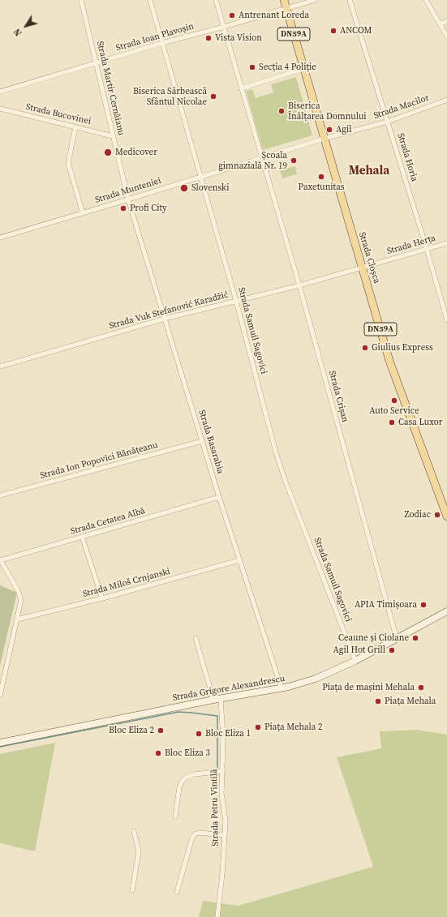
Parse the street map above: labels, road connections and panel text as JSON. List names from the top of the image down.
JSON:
{
  "streets": {
    "main road": ["DN59A", "Strada Cloșca"],
    "street": [
      "Strada Ioan Plavoșin",
      "Strada Martir Cernăianu",
      "Strada Macilor",
      "Strada Bucovinei",
      "Strada Horia",
      "Strada Munteniei",
      "Strada Herța",
      "Strada Vuk Stefanović Karadžić",
      "Strada Samuil Sagovici",
      "Strada Crișan",
      "Strada Basarabia",
      "Strada Ion Popovici Bănățeanu",
      "Strada Cetatea Albă",
      "Strada Miloš Crnjanski",
      "Strada Grigore Alexandrescu",
      "Strada Petru Vintilă"
    ]
  },
  "crossings": [
    ["Strada Ioan Plavoșin", "Strada Martir Cernăianu"],
    ["Strada Ioan Plavoșin", "Strada Cloșca"],
    ["Strada Ioan Plavoșin", "Strada Samuil Sagovici"],
    ["Strada Martir Cernăianu", "Strada Bucovinei"],
    ["Strada Martir Cernăianu", "Strada Munteniei"],
    ["Strada Martir Cernăianu", "Strada Basarabia"],
    ["Strada Macilor", "Strada Horia"],
    ["Strada Macilor", "Strada Munteniei"],
    ["Strada Macilor", "Strada Cloșca"],
    ["Strada Macilor", "Strada Crișan"],
    ["Strada Horia", "Strada Herța"],
    ["Strada Munteniei", "Strada Samuil Sagovici"],
    ["Strada Munteniei", "Strada Crișan"],
    ["Strada Munteniei", "Strada Basarabia"],
    ["Strada Herța", "Strada Cloșca"],
    ["Strada Herța", "Strada Vuk Stefanović Karadžić"],
    ["Strada Cloșca", "Strada Vuk Stefanović Karadžić"],
    ["Strada Vuk Stefanović Karadžić", "Strada Samuil Sagovici"],
    ["Strada Vuk Stefanović Karadžić", "Strada Crișan"],
    ["Strada Vuk Stefanović Karadžić", "Strada Basarabia"],
    ["Strada Samuil Sagovici", "Strada Grigore Alexandrescu"],
    ["Strada Crișan", "Strada Grigore Alexandrescu"],
    ["Strada Basarabia", "Strada Ion Popovici Bănățeanu"],
    ["Strada Basarabia", "Strada Cetatea Albă"],
    ["Strada Basarabia", "Strada Miloš Crnjanski"],
    ["Strada Basarabia", "Strada Grigore Alexandrescu"],
    ["Strada Grigore Alexandrescu", "Strada Petru Vintilă"]
  ],
  "districts": ["Mehala"],
  "places": [
    "Antrenant Loreda",
    "ANCOM",
    "Vista Vision",
    "Secția 4 Poliție",
    "Biserica Sârbească Sfântul Nicolae",
    "Biserica Înălțarea Domnului",
    "Agil",
    "Medicover",
    "Școala gimnazială Nr. 19",
    "Paxetunitas",
    "Slovenski",
    "Profi City",
    "Giulius Express",
    "Auto Service",
    "Casa Luxor",
    "Zodiac",
    "APIA Timișoara",
    "Ceaune și Ciolane",
    "Agil Hot Grill",
    "Piața de mașini Mehala",
    "Piața Mehala",
    "Piața Mehala 2",
    "Bloc Eliza 2",
    "Bloc Eliza 1",
    "Bloc Eliza 3"
  ],
  "north": "bottom left"
}
